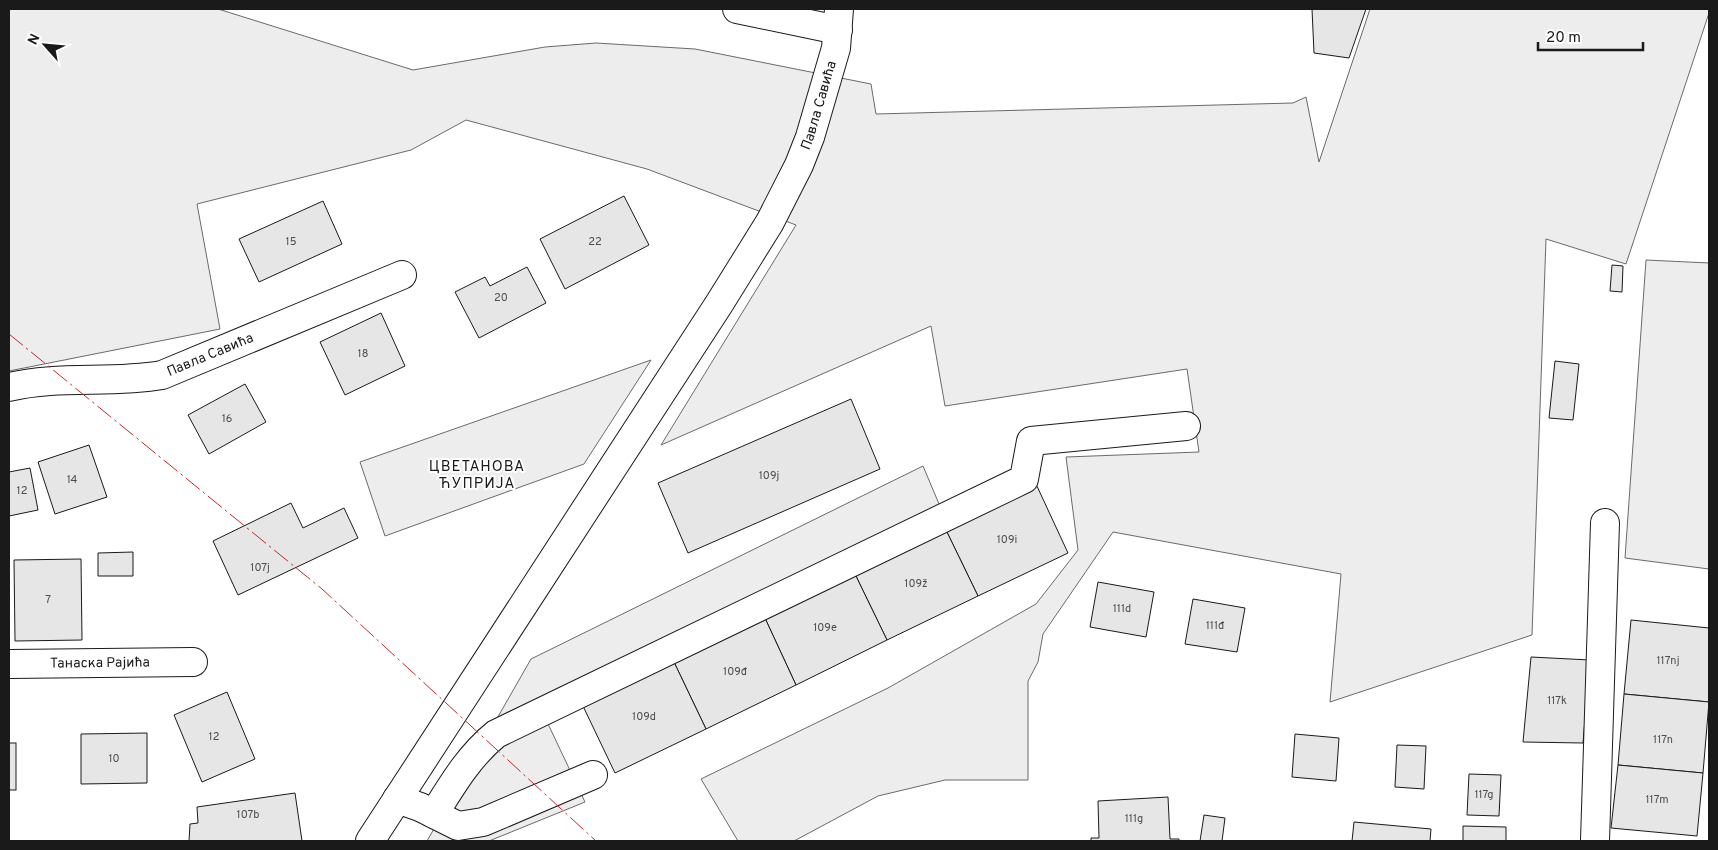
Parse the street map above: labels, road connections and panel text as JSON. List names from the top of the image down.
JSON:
{
  "streets": {
    "street": ["Павла Савића", "Танаска Рајића"]
  },
  "districts": ["ЦВЕТАНОВА ЋУПРИЈА"],
  "house_numbers": [
    "15",
    "22",
    "20",
    "18",
    "16",
    "109j",
    "14",
    "12",
    "109i",
    "107j",
    "109ž",
    "7",
    "111d",
    "111đ",
    "109e",
    "117nj",
    "109đ",
    "117k",
    "109d",
    "12",
    "117n",
    "10",
    "117g",
    "117m",
    "107b",
    "111g"
  ],
  "scale_bar": "20 m",
  "north": "top left"
}
